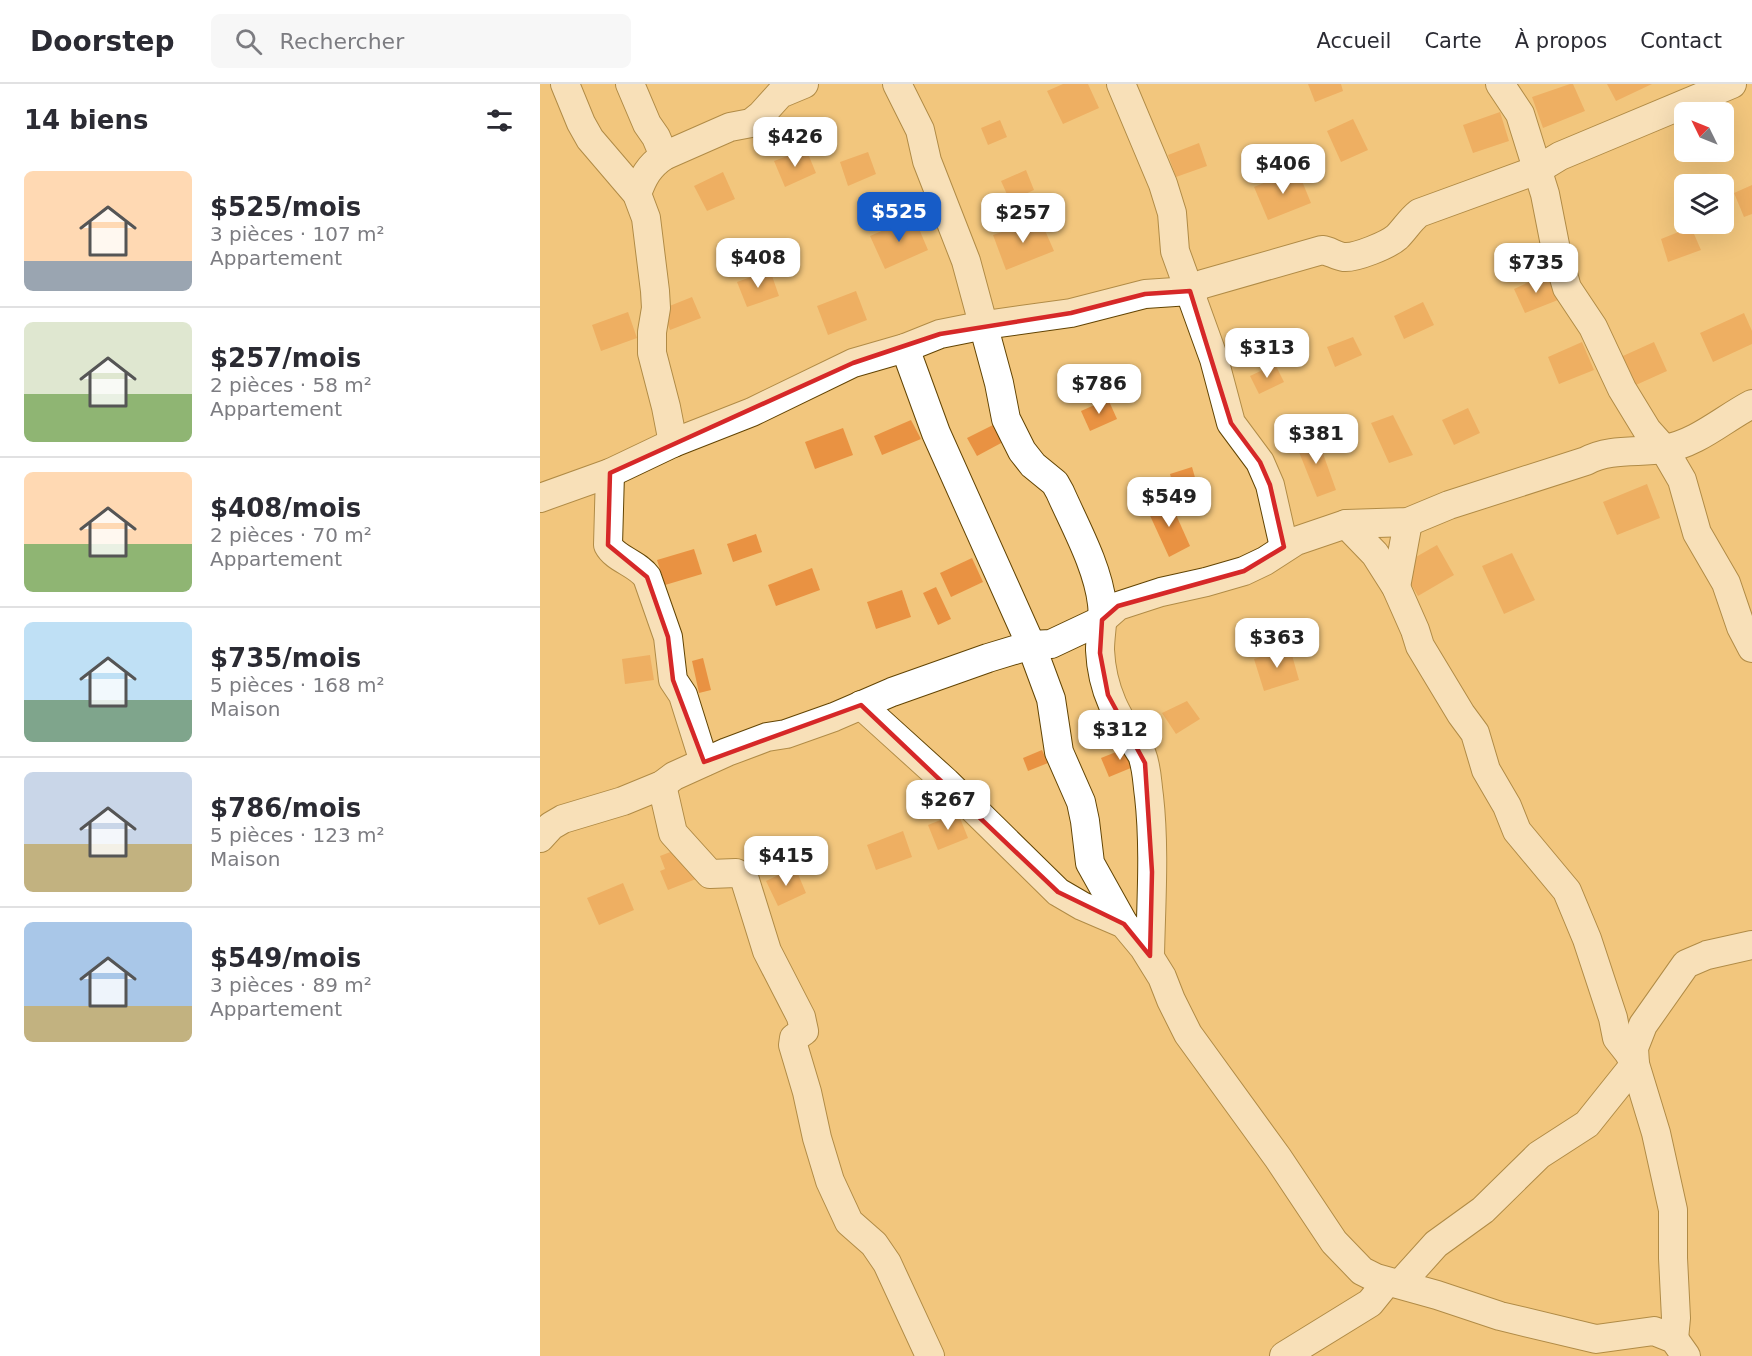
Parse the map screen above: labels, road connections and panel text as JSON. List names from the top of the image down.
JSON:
{
  "north": "top left",
  "page": {
    "header": "Doorstep",
    "search": "Rechercher",
    "nav": [
      "Accueil",
      "Carte",
      "À propos",
      "Contact"
    ],
    "heading": "14 biens",
    "price": [
      "$426",
      "$406",
      "$525",
      "$257",
      "$408",
      "$735",
      "$313",
      "$786",
      "$381",
      "$549",
      "$363",
      "$312",
      "$267",
      "$415"
    ],
    "list": [
      {
        "name": "$525/mois",
        "note": "3 pièces · 107 m² · Appartement"
      },
      {
        "name": "$257/mois",
        "note": "2 pièces · 58 m² · Appartement"
      },
      {
        "name": "$408/mois",
        "note": "2 pièces · 70 m² · Appartement"
      },
      {
        "name": "$735/mois",
        "note": "5 pièces · 168 m² · Maison"
      },
      {
        "name": "$786/mois",
        "note": "5 pièces · 123 m² · Maison"
      },
      {
        "name": "$549/mois",
        "note": "3 pièces · 89 m² · Appartement"
      }
    ]
  }
}
